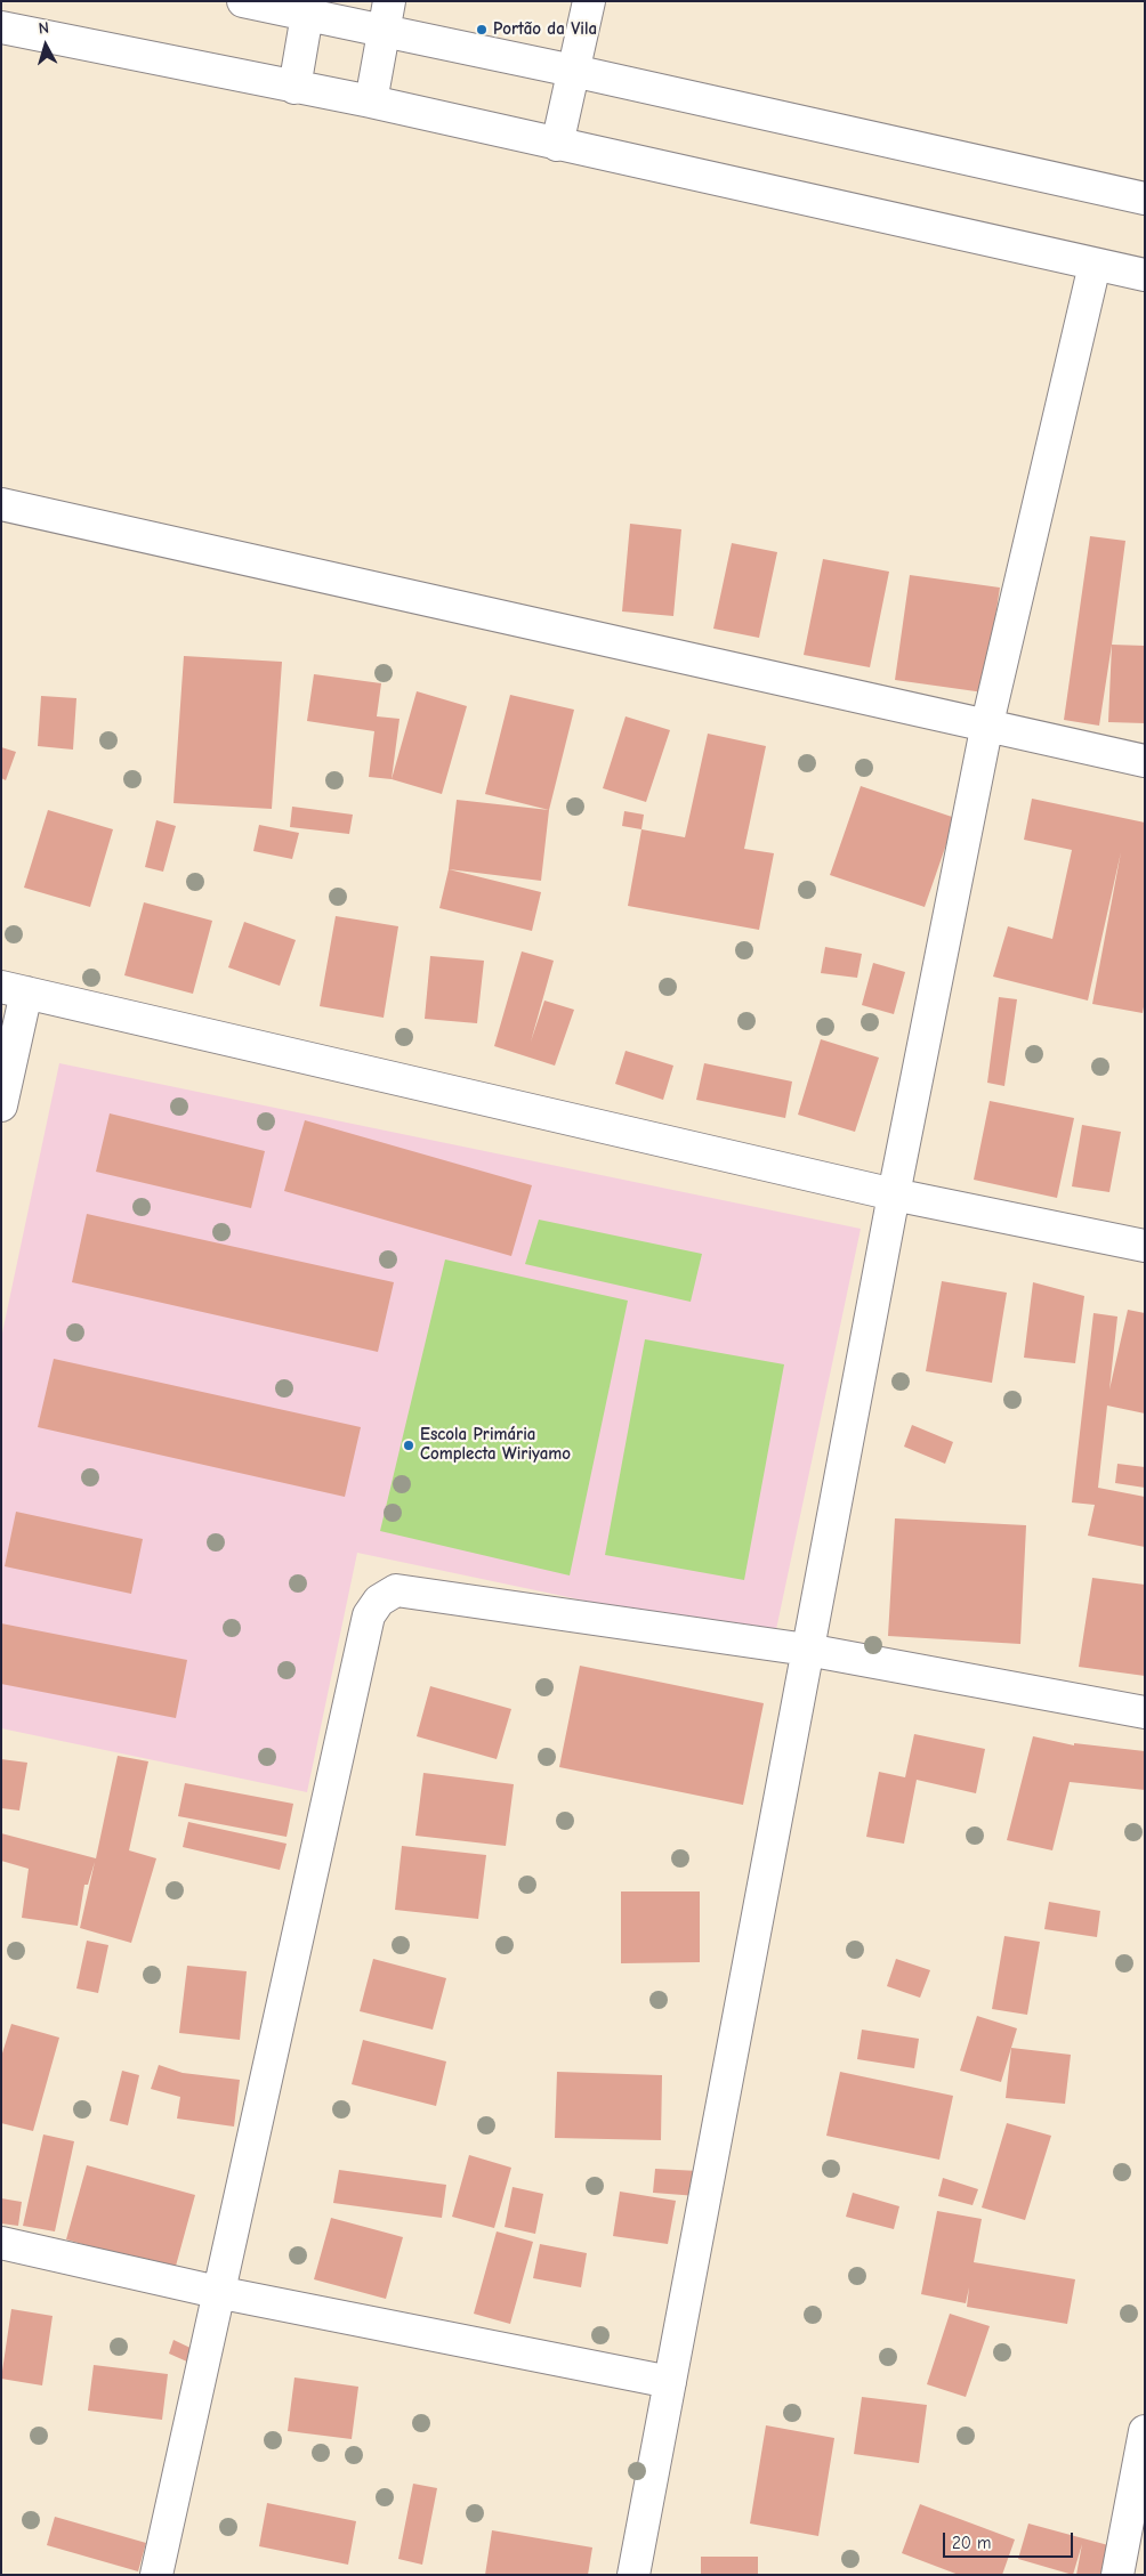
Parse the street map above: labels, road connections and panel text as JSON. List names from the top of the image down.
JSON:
{
  "places": ["Portão da Vila", "Escola Primária Complecta Wiriyamo"],
  "scale_bar": "20 m",
  "north": "top"
}
